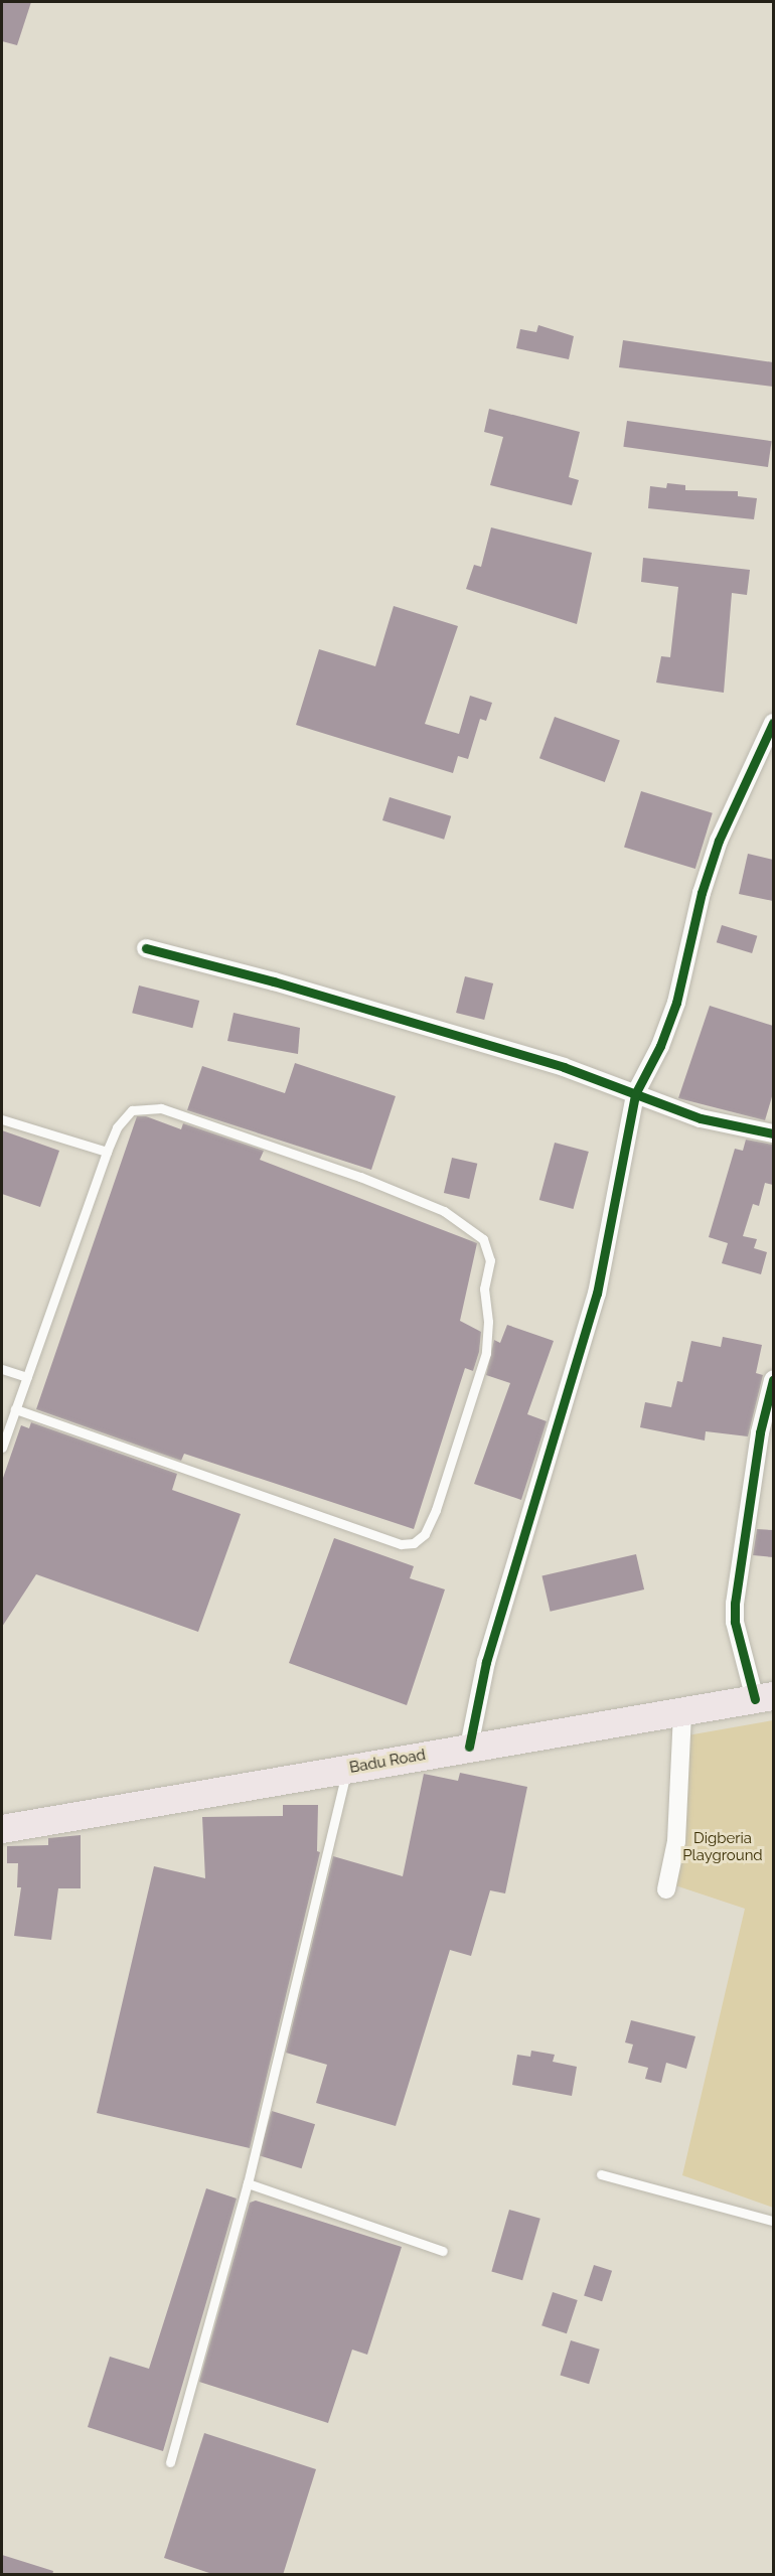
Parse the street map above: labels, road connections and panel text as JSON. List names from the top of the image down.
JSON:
{
  "streets": {
    "main road": ["Badu Road"]
  },
  "parks": ["Digberia Playground"]
}
